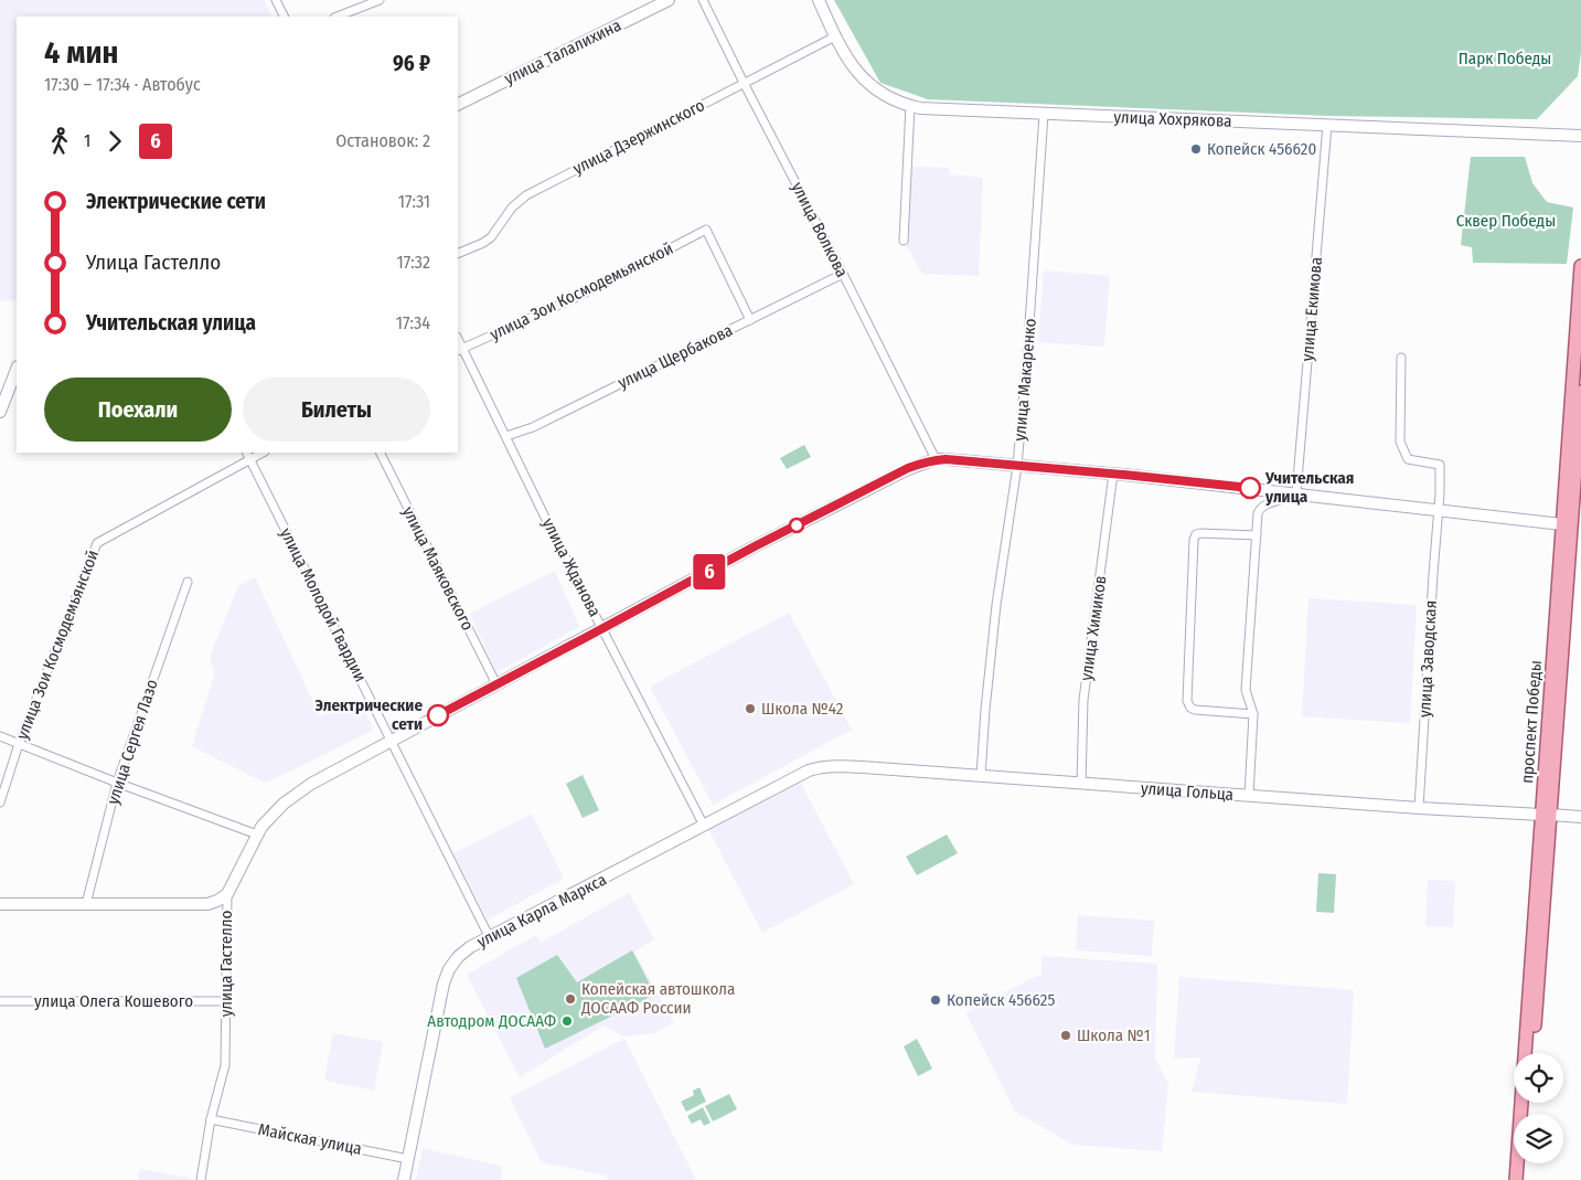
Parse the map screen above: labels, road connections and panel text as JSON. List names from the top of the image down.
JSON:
{
  "streets": {
    "main road": ["проспект Победы"],
    "street": [
      "улица Талалихина",
      "улица Хохрякова",
      "улица Дзержинского",
      "улица Волкова",
      "улица Зои Космодемьянской",
      "улица Екимова",
      "улица Щербакова",
      "улица Макаренко",
      "улица Жданова",
      "улица Маяковского",
      "улица Молодой Гвардии",
      "улица Химиков",
      "улица Заводская",
      "улица Сергея Лазо",
      "улица Гольца",
      "улица Карла Маркса",
      "улица Гастелло",
      "улица Олега Кошевого",
      "Майская улица"
    ]
  },
  "crossings": [
    ["улица Хохрякова", "улица Дзержинского"],
    ["улица Хохрякова", "улица Екимова"],
    ["улица Хохрякова", "улица Макаренко"],
    ["улица Дзержинского", "улица Волкова"],
    ["улица Волкова", "улица Щербакова"],
    ["улица Волкова", "улица Гастелло"],
    ["улица Зои Космодемьянской", "улица Щербакова"],
    ["улица Зои Космодемьянской", "улица Жданова"],
    ["улица Зои Космодемьянской", "улица Молодой Гвардии"],
    ["улица Щербакова", "улица Жданова"],
    ["улица Макаренко", "улица Гольца"],
    ["улица Жданова", "улица Карла Маркса"],
    ["улица Жданова", "улица Гастелло"],
    ["улица Маяковского", "улица Гастелло"],
    ["улица Молодой Гвардии", "улица Карла Маркса"],
    ["улица Молодой Гвардии", "улица Гастелло"],
    ["улица Химиков", "улица Гольца"],
    ["улица Заводская", "улица Гольца"],
    ["проспект Победы", "улица Гольца"],
    ["улица Гольца", "улица Карла Маркса"],
    ["улица Карла Маркса", "Майская улица"],
    ["улица Гастелло", "улица Олега Кошевого"],
    ["улица Гастелло", "Майская улица"]
  ],
  "parks": ["Парк Победы", "Сквер Победы"],
  "places": [
    "Копейск 456620",
    "Учительская улица",
    "Школа №42",
    "Электрические сети",
    "Копейская автошкола ДОСААФ России",
    "Копейск 456625",
    "Автодром ДОСААФ",
    "Школа №1"
  ],
  "lines": ["bus line 6"],
  "page": {
    "on_map": "6",
    "heading": ["4 мин", "17:30 – 17:34 · Автобус", "96 ₽"],
    "legs": ["1", "6", "Остановок: 2"],
    "list": [
      {
        "name": "Электрические сети",
        "value": "17:31"
      },
      {
        "name": "Улица Гастелло",
        "value": "17:32"
      },
      {
        "name": "Учительская улица",
        "value": "17:34"
      }
    ],
    "buttons": ["Поехали", "Билеты"]
  }
}
